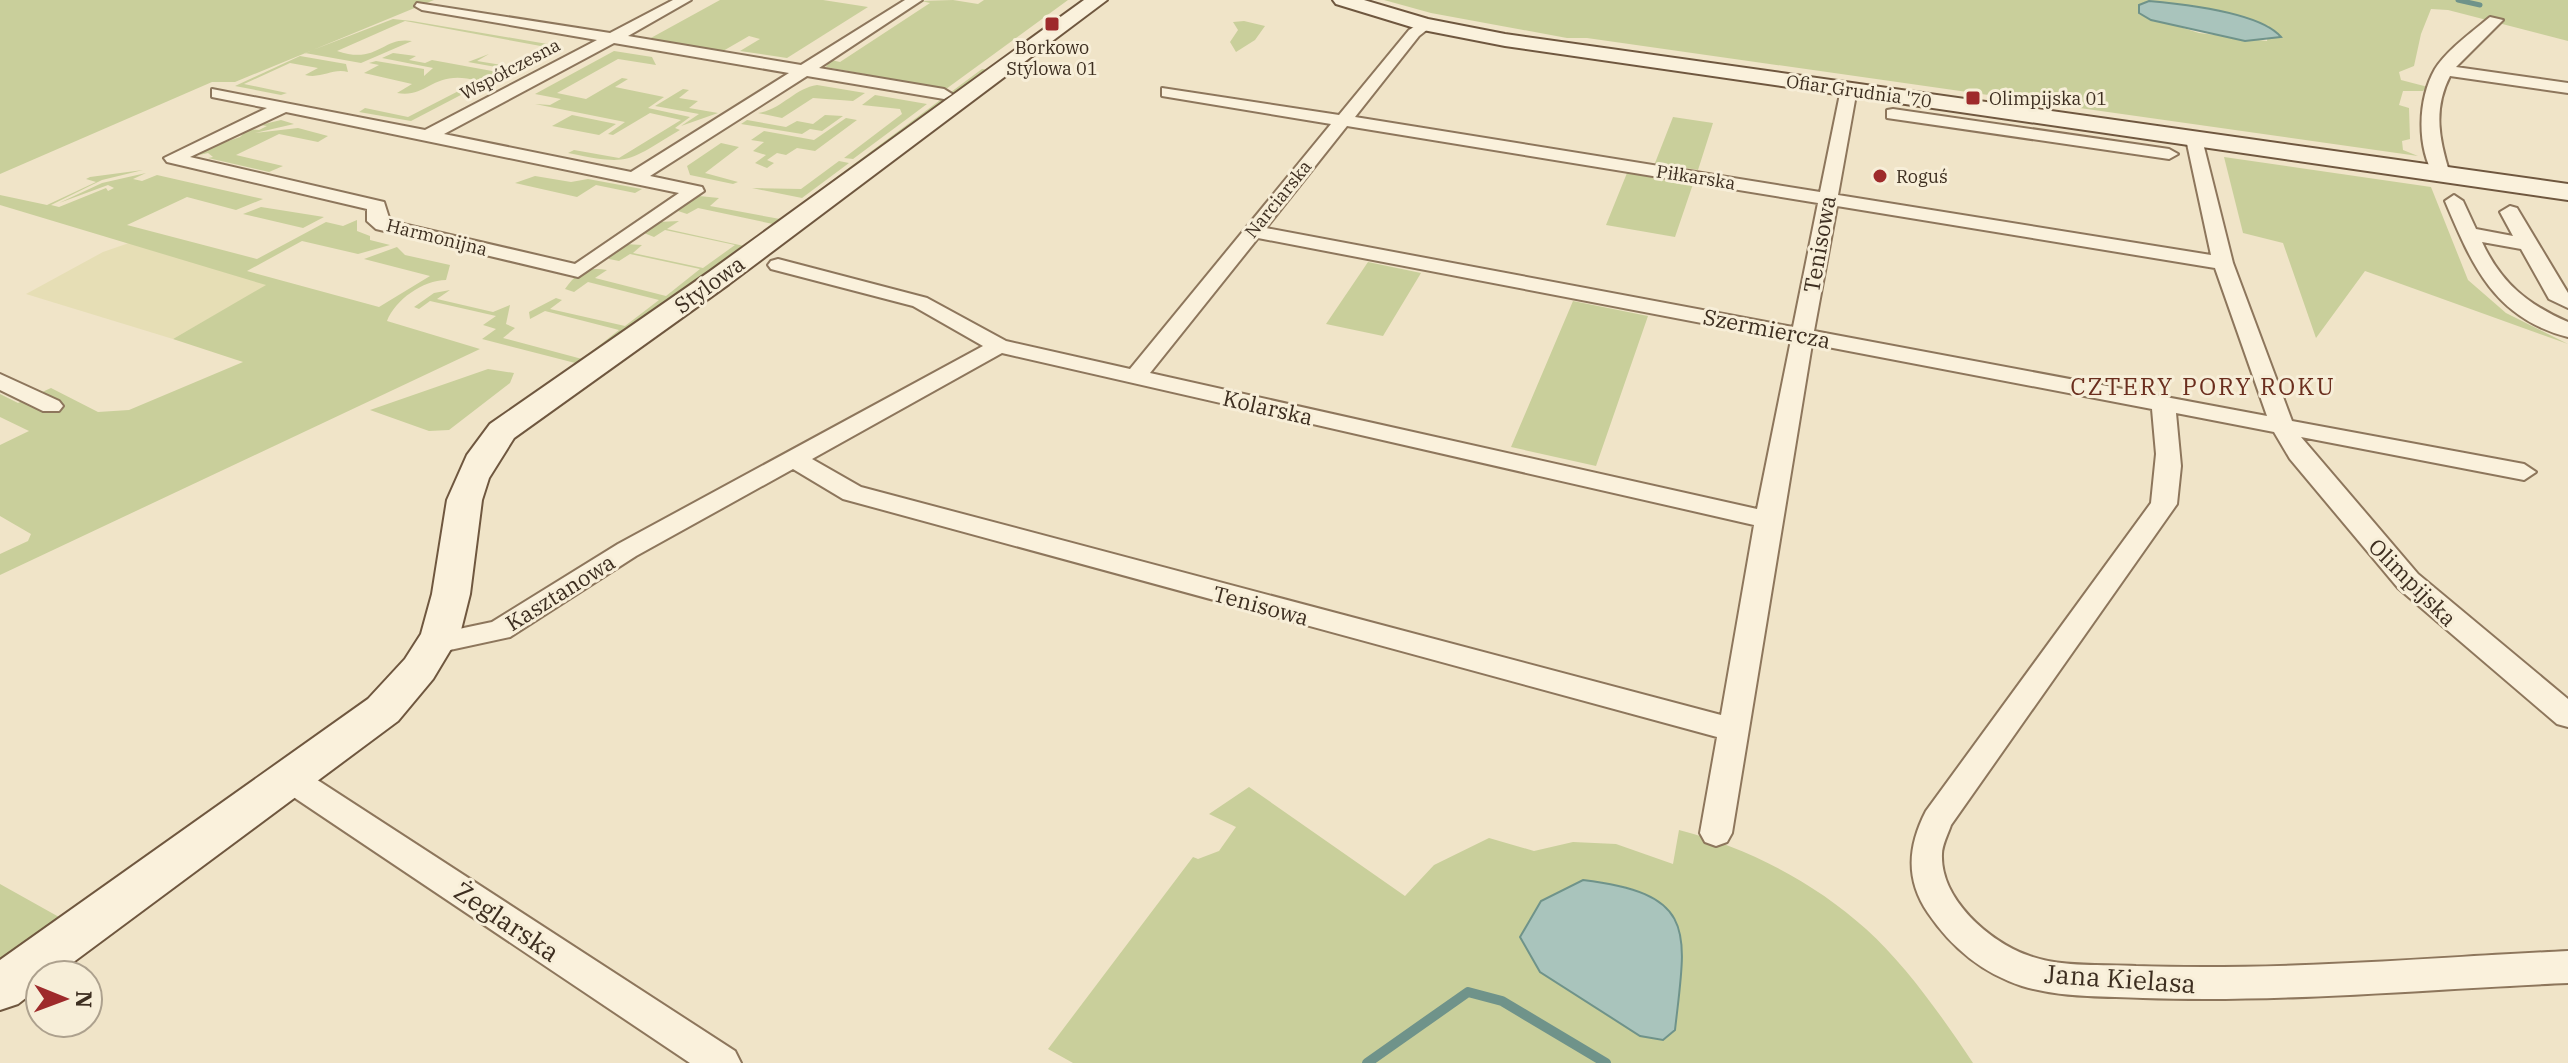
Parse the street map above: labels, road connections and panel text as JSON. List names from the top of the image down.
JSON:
{
  "streets": {
    "street": [
      "Współczesna",
      "Ofiar Grudnia '70",
      "Piłkarska",
      "Narciarska",
      "Harmonijna",
      "Tenisowa",
      "Stylowa",
      "Szermiercza",
      "Kolarska",
      "Olimpijska",
      "Kasztanowa",
      "Żeglarska",
      "Jana Kielasa"
    ]
  },
  "crossings": [
    ["Ofiar Grudnia '70", "Narciarska"],
    ["Ofiar Grudnia '70", "Tenisowa"],
    ["Ofiar Grudnia '70", "Olimpijska"],
    ["Piłkarska", "Narciarska"],
    ["Piłkarska", "Tenisowa"],
    ["Piłkarska", "Olimpijska"],
    ["Narciarska", "Szermiercza"],
    ["Narciarska", "Kolarska"],
    ["Tenisowa", "Szermiercza"],
    ["Tenisowa", "Kolarska"],
    ["Tenisowa", "Kasztanowa"],
    ["Stylowa", "Kasztanowa"],
    ["Szermiercza", "Olimpijska"],
    ["Szermiercza", "Jana Kielasa"],
    ["Kolarska", "Kasztanowa"]
  ],
  "districts": ["CZTERY PORY ROKU"],
  "places": {
    "transit": ["Borkowo Stylowa 01", "Olimpijska 01"],
    "other": ["Roguś"]
  },
  "north": "right"
}
